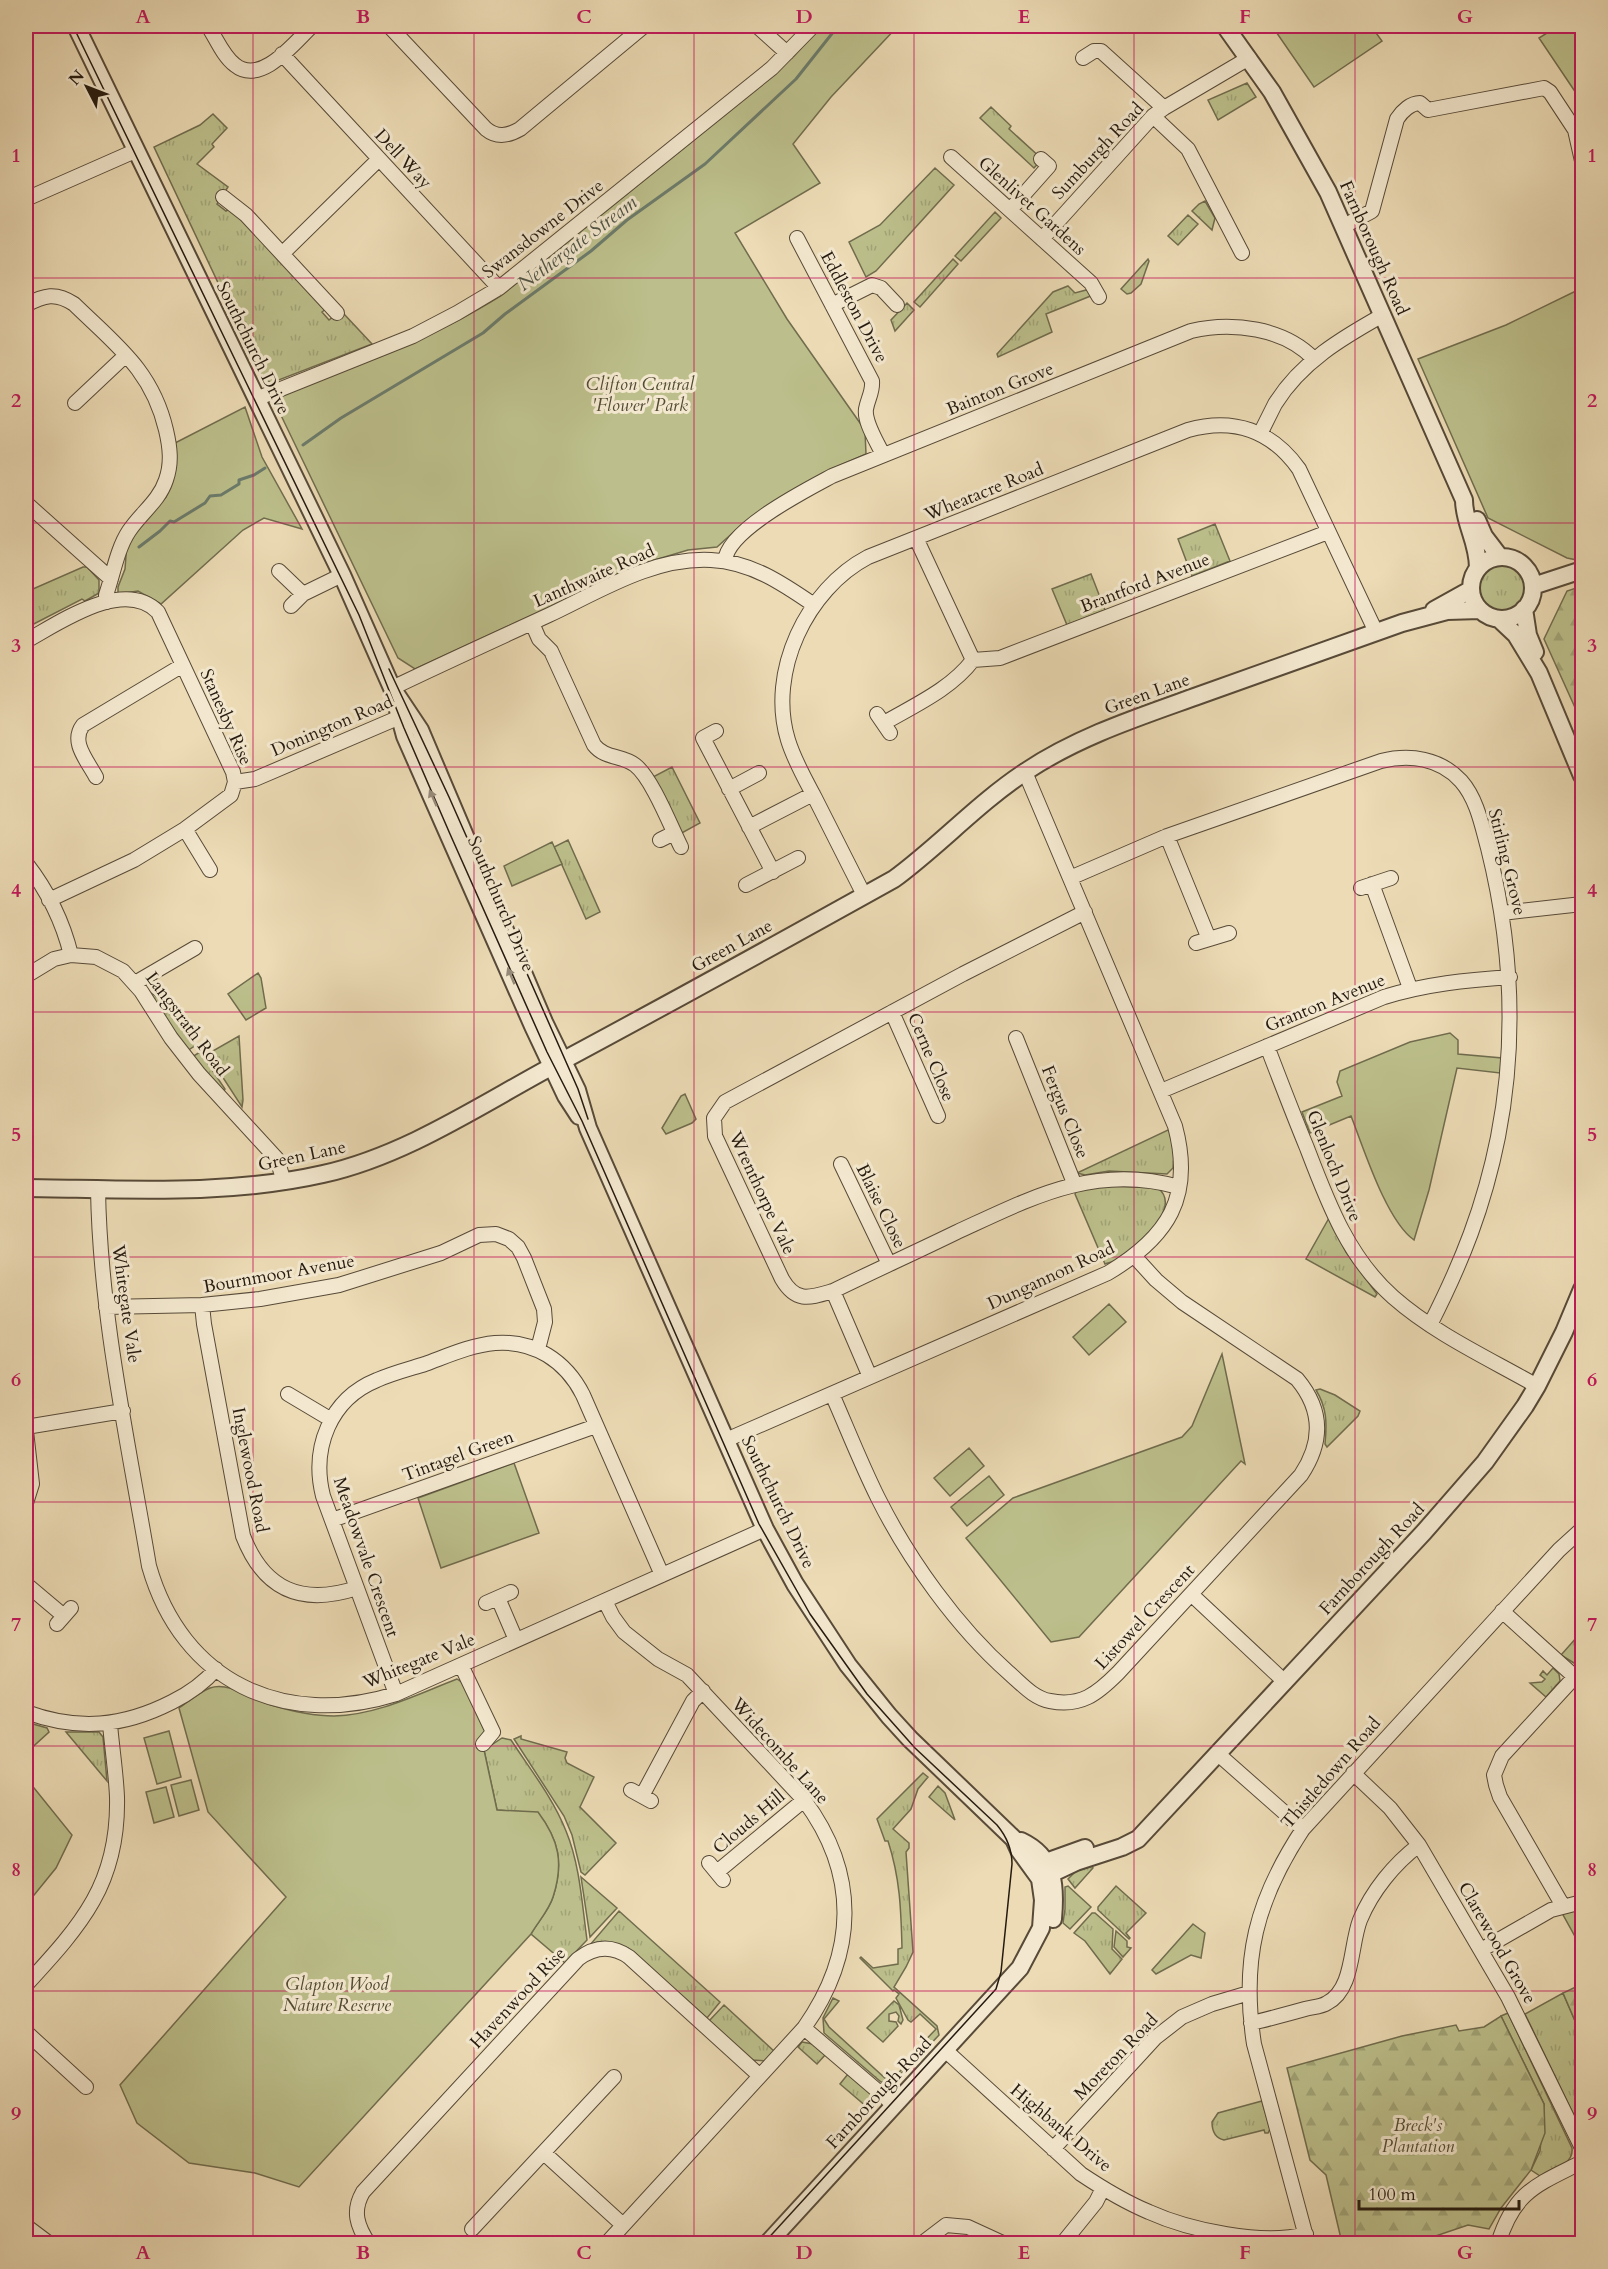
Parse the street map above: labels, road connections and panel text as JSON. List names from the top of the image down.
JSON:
{
  "streets": {
    "street": [
      "Sumburgh Road",
      "Dell Way",
      "Glenlivet Gardens",
      "Swansdowne Drive",
      "Farnborough Road",
      "Eddleston Drive",
      "Southchurch Drive",
      "Bainton Grove",
      "Wheatacre Road",
      "Lanthwaite Road",
      "Brantford Avenue",
      "Green Lane",
      "Stanesby Rise",
      "Donington Road",
      "Stirling Grove",
      "Granton Avenue",
      "Langstrath Road",
      "Cerne Close",
      "Fergus Close",
      "Glenloch Drive",
      "Wrenthorpe Vale",
      "Blaise Close",
      "Bournmoor Avenue",
      "Dungannon Road",
      "Whitegate Vale",
      "Tintagel Green",
      "Inglewood Road",
      "Meadowvale Crescent",
      "Listowel Crescent",
      "Widecombe Lane",
      "Thistledown Road",
      "Clouds Hill",
      "Clarewood Grove",
      "Havenwood Rise",
      "Moreton Road",
      "Highbank Drive"
    ]
  },
  "crossings": [
    ["Sumburgh Road", "Glenlivet Gardens"],
    ["Sumburgh Road", "Farnborough Road"],
    ["Dell Way", "Swansdowne Drive"],
    ["Swansdowne Drive", "Southchurch Drive"],
    ["Farnborough Road", "Southchurch Drive"],
    ["Farnborough Road", "Green Lane"],
    ["Farnborough Road", "Glenloch Drive"],
    ["Farnborough Road", "Highbank Drive"],
    ["Eddleston Drive", "Bainton Grove"],
    ["Southchurch Drive", "Lanthwaite Road"],
    ["Southchurch Drive", "Green Lane"],
    ["Southchurch Drive", "Donington Road"],
    ["Southchurch Drive", "Dungannon Road"],
    ["Southchurch Drive", "Whitegate Vale"],
    ["Bainton Grove", "Lanthwaite Road"],
    ["Wheatacre Road", "Lanthwaite Road"],
    ["Wheatacre Road", "Brantford Avenue"],
    ["Wheatacre Road", "Green Lane"],
    ["Green Lane", "Langstrath Road"],
    ["Green Lane", "Dungannon Road"],
    ["Green Lane", "Whitegate Vale"],
    ["Stanesby Rise", "Donington Road"],
    ["Stirling Grove", "Granton Avenue"],
    ["Stirling Grove", "Glenloch Drive"],
    ["Stirling Grove", "Dungannon Road"],
    ["Granton Avenue", "Glenloch Drive"],
    ["Granton Avenue", "Dungannon Road"],
    ["Cerne Close", "Wrenthorpe Vale"],
    ["Fergus Close", "Wrenthorpe Vale"],
    ["Wrenthorpe Vale", "Blaise Close"],
    ["Wrenthorpe Vale", "Dungannon Road"],
    ["Bournmoor Avenue", "Whitegate Vale"],
    ["Bournmoor Avenue", "Inglewood Road"],
    ["Bournmoor Avenue", "Meadowvale Crescent"],
    ["Dungannon Road", "Listowel Crescent"],
    ["Whitegate Vale", "Meadowvale Crescent"],
    ["Whitegate Vale", "Widecombe Lane"],
    ["Tintagel Green", "Meadowvale Crescent"],
    ["Inglewood Road", "Meadowvale Crescent"],
    ["Widecombe Lane", "Clouds Hill"],
    ["Widecombe Lane", "Havenwood Rise"],
    ["Thistledown Road", "Clarewood Grove"],
    ["Thistledown Road", "Moreton Road"],
    ["Thistledown Road", "Highbank Drive"],
    ["Moreton Road", "Highbank Drive"]
  ],
  "water": ["Nethergate Stream"],
  "parks": ["Clifton Central 'Flower' Park", "Glapton Wood Nature Reserve", "Breck's Plantation"],
  "scale_bar": "100 m",
  "north": "top left",
  "grid": {
    "columns": [
      "A",
      "B",
      "C",
      "D",
      "E",
      "F",
      "G"
    ],
    "rows": [
      "1",
      "2",
      "3",
      "4",
      "5",
      "6",
      "7",
      "8",
      "9"
    ]
  }
}
